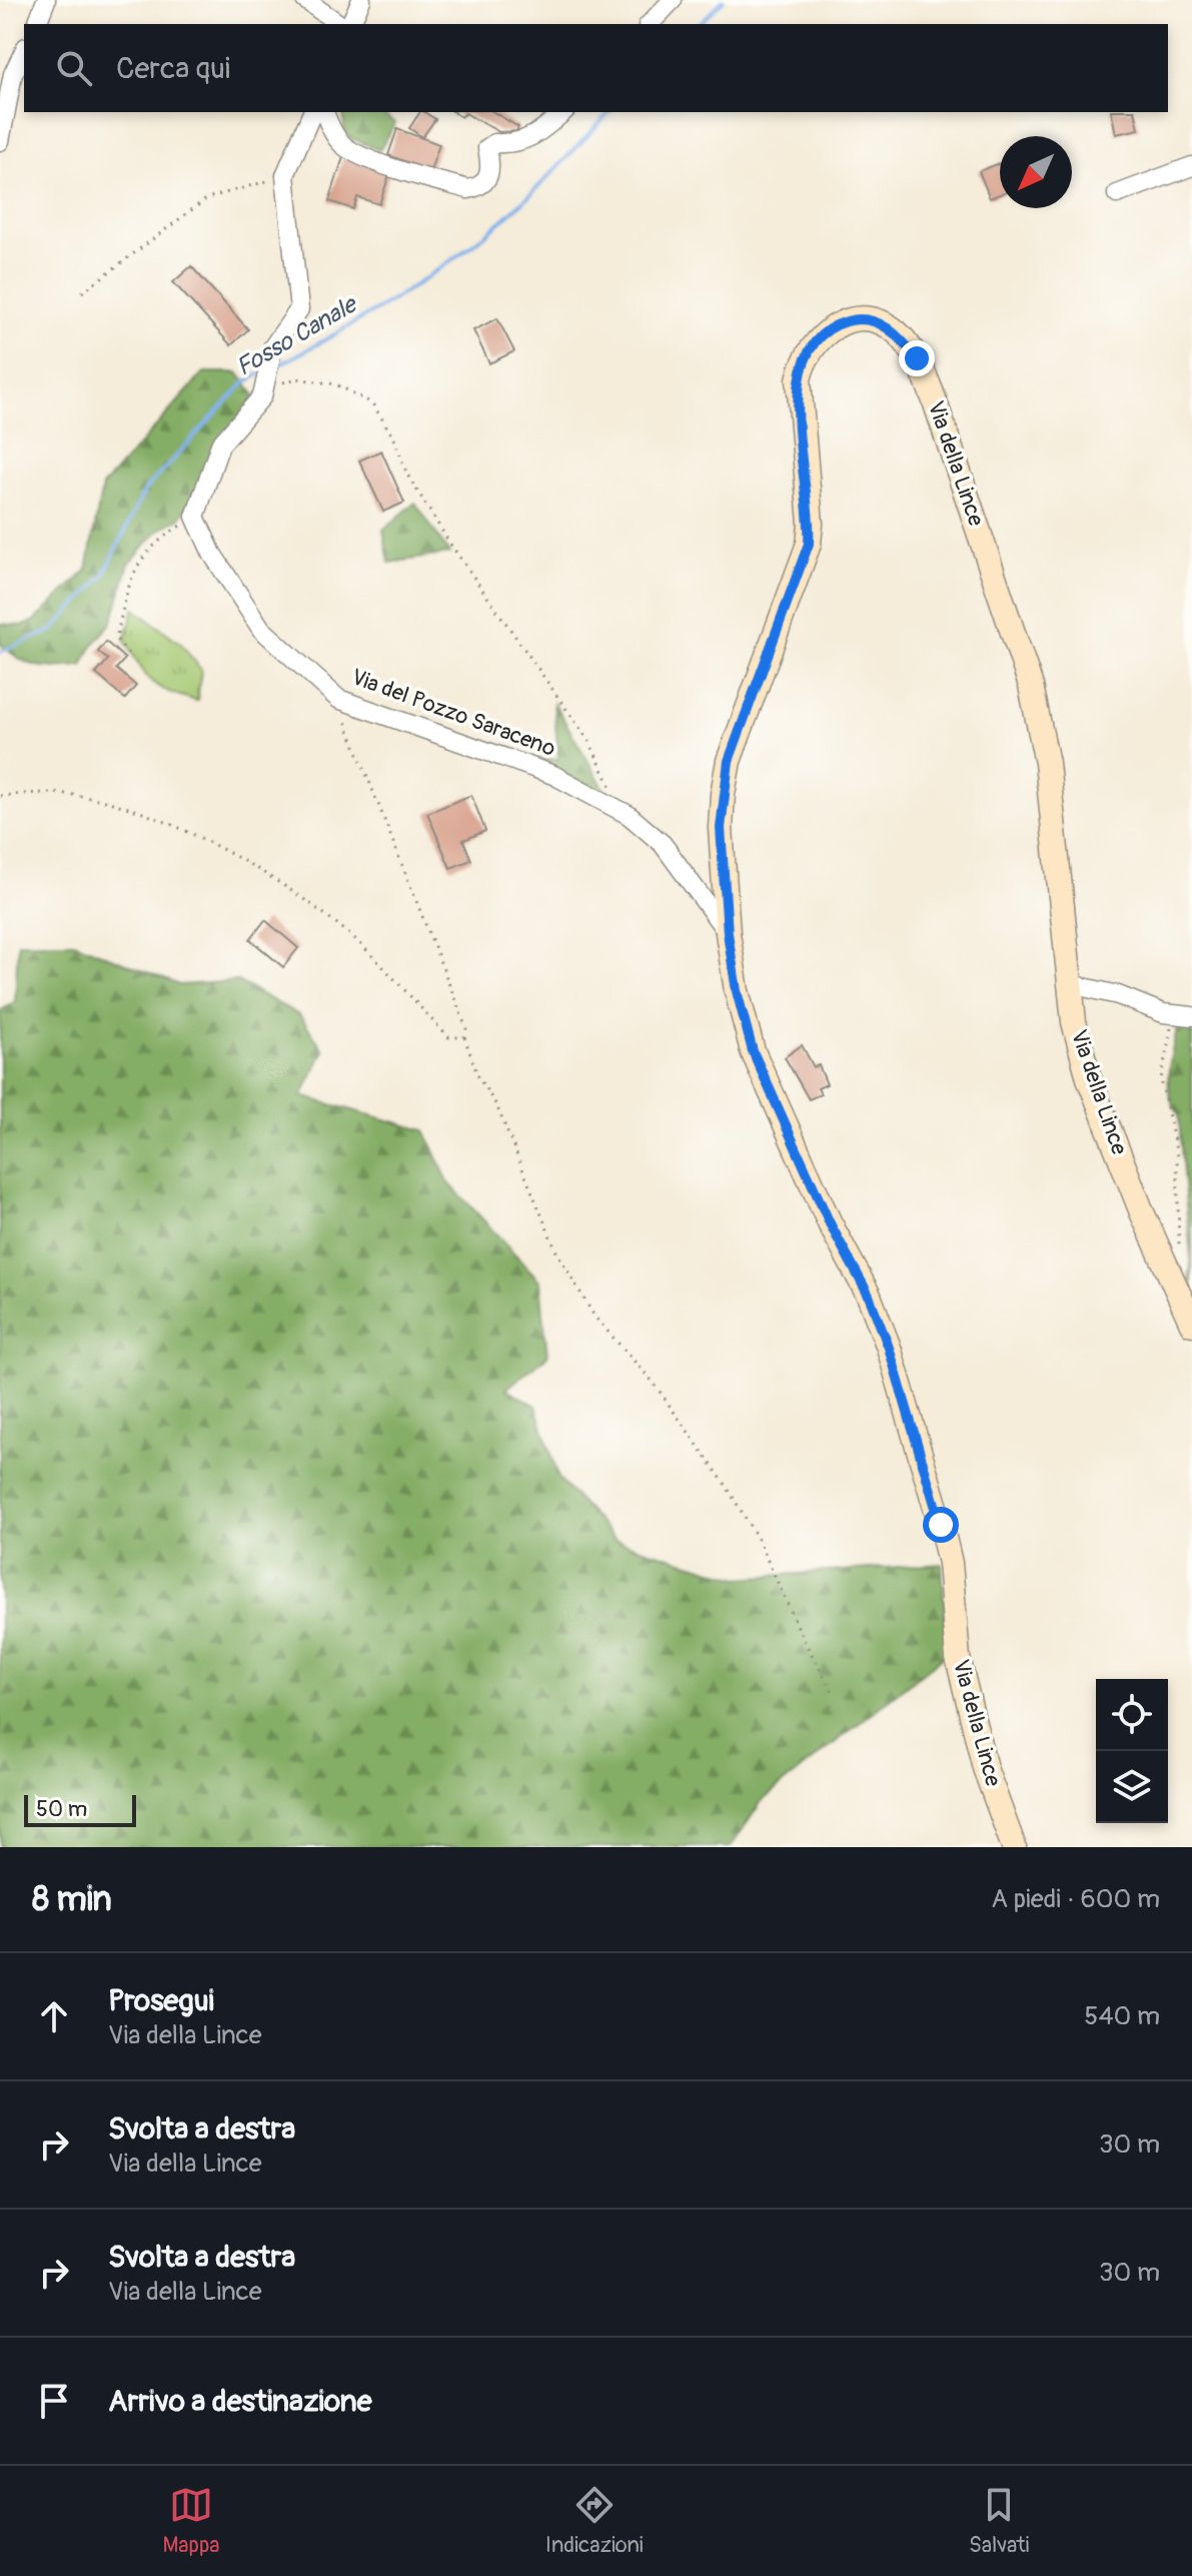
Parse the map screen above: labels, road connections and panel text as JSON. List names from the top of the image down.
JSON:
{
  "streets": {
    "street": ["Via della Lince", "Via del Pozzo Saraceno"]
  },
  "crossings": [
    ["Via della Lince", "Via del Pozzo Saraceno"]
  ],
  "water": ["Fosso Canale"],
  "scale_bar": "50 m",
  "north": "bottom left",
  "page": {
    "search": "Cerca qui",
    "scale": "50 m",
    "heading": ["8 min", "A piedi · 600 m"],
    "list": [
      ["Prosegui", "Via della Lince", "540 m"],
      ["Svolta a destra", "Via della Lince", "30 m"],
      ["Svolta a destra", "Via della Lince", "30 m"],
      "Arrivo a destinazione"
    ],
    "nav": ["Mappa", "Indicazioni", "Salvati"]
  }
}
